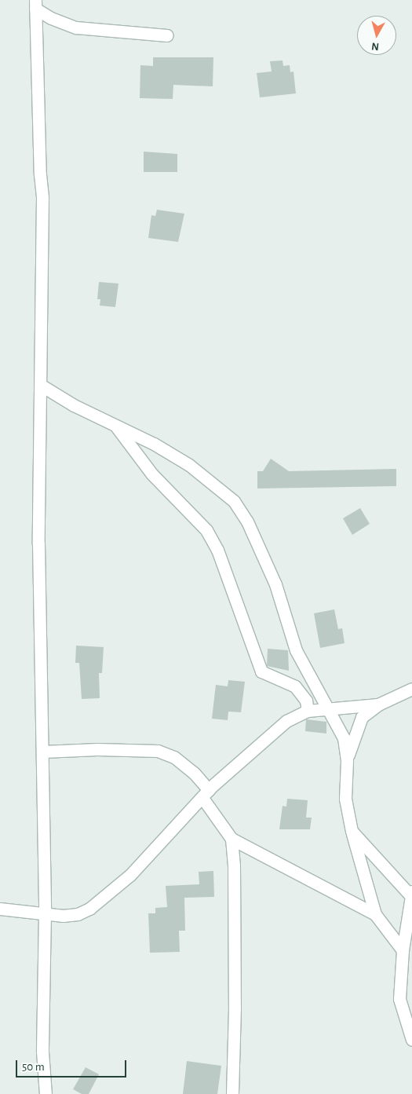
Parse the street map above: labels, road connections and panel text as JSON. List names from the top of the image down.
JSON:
{
  "scale_bar": "50 m",
  "north": "bottom"
}
